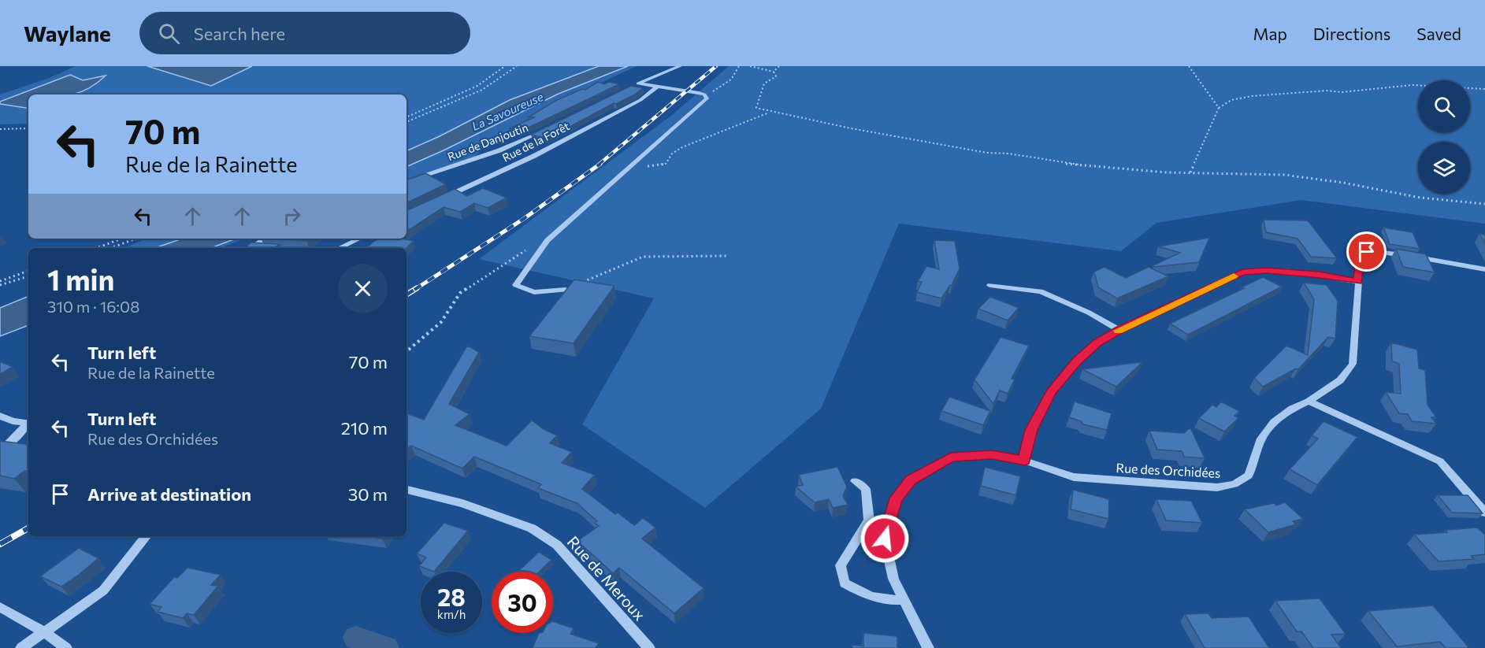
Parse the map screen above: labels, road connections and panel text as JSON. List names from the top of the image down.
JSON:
{
  "streets": {
    "street": [
      "Rue de Danjoutin",
      "Rue de la Forêt",
      "Rue des Orchidées",
      "Rue de Meroux"
    ]
  },
  "water": ["La Savoureuse"],
  "page": {
    "header": "Waylane",
    "search": "Search here",
    "nav": ["Map", "Directions", "Saved"],
    "turn": ["70 m", "Rue de la Rainette"],
    "heading": ["1 min", "310 m · 16:08"],
    "list": [
      {
        "name": "Turn left",
        "note": "Rue de la Rainette",
        "value": "70 m"
      },
      {
        "name": "Turn left",
        "note": "Rue des Orchidées",
        "value": "210 m"
      },
      {
        "name": "Arrive at destination",
        "value": "30 m"
      }
    ],
    "speed": "28 km/h",
    "limit": "30"
  }
}
